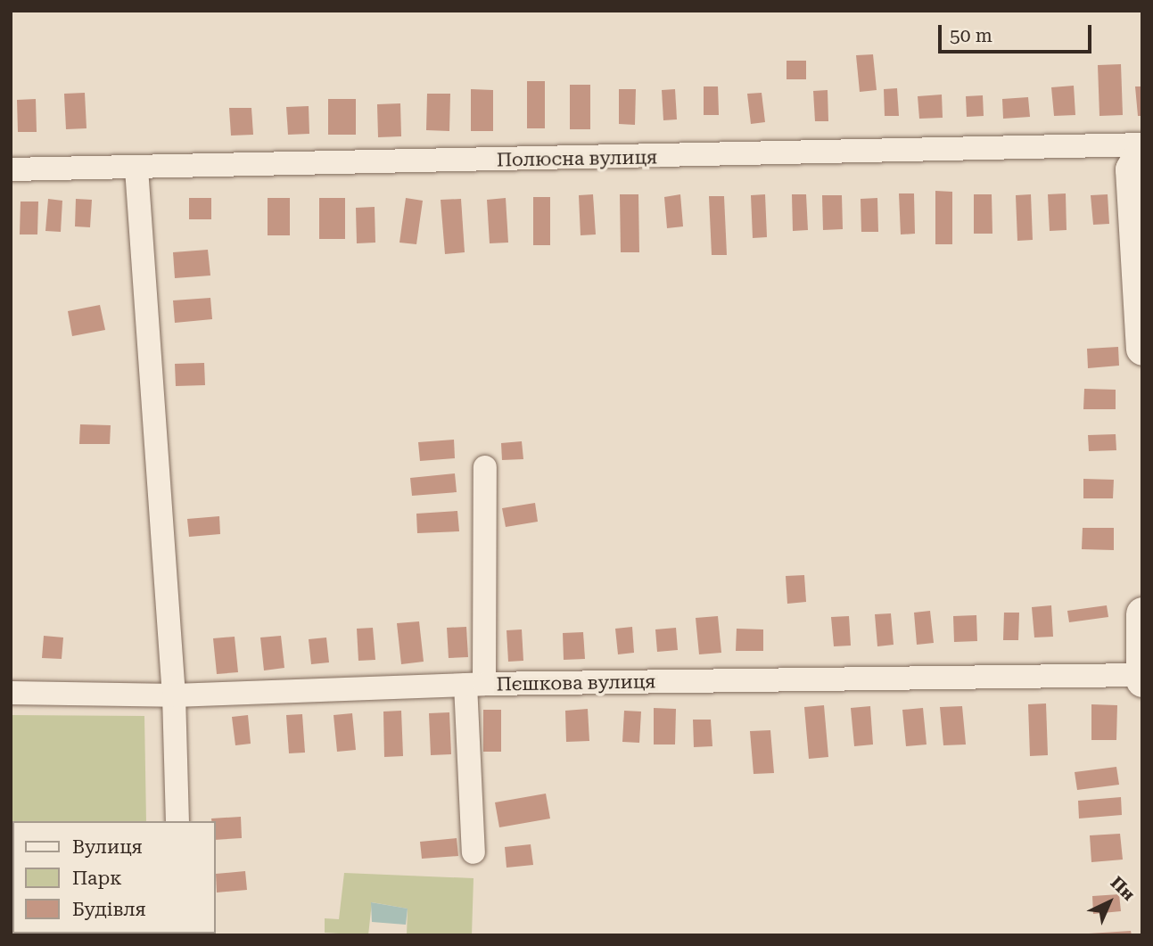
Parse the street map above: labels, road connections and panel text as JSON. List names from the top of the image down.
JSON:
{
  "streets": {
    "street": ["Полюсна вулиця", "Пєшкова вулиця"]
  },
  "legend": ["Вулиця", "Парк", "Будівля"],
  "scale_bar": "50 m",
  "north": "top right"
}
